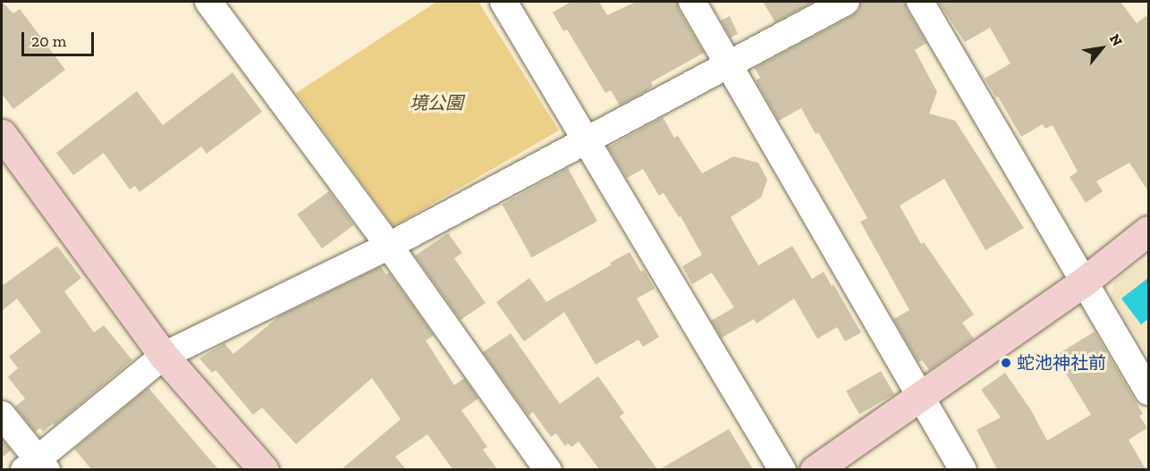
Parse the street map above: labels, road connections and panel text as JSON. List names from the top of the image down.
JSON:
{
  "parks": ["境公園"],
  "places": ["蛇池神社前"],
  "scale_bar": "20 m",
  "north": "top right"
}
